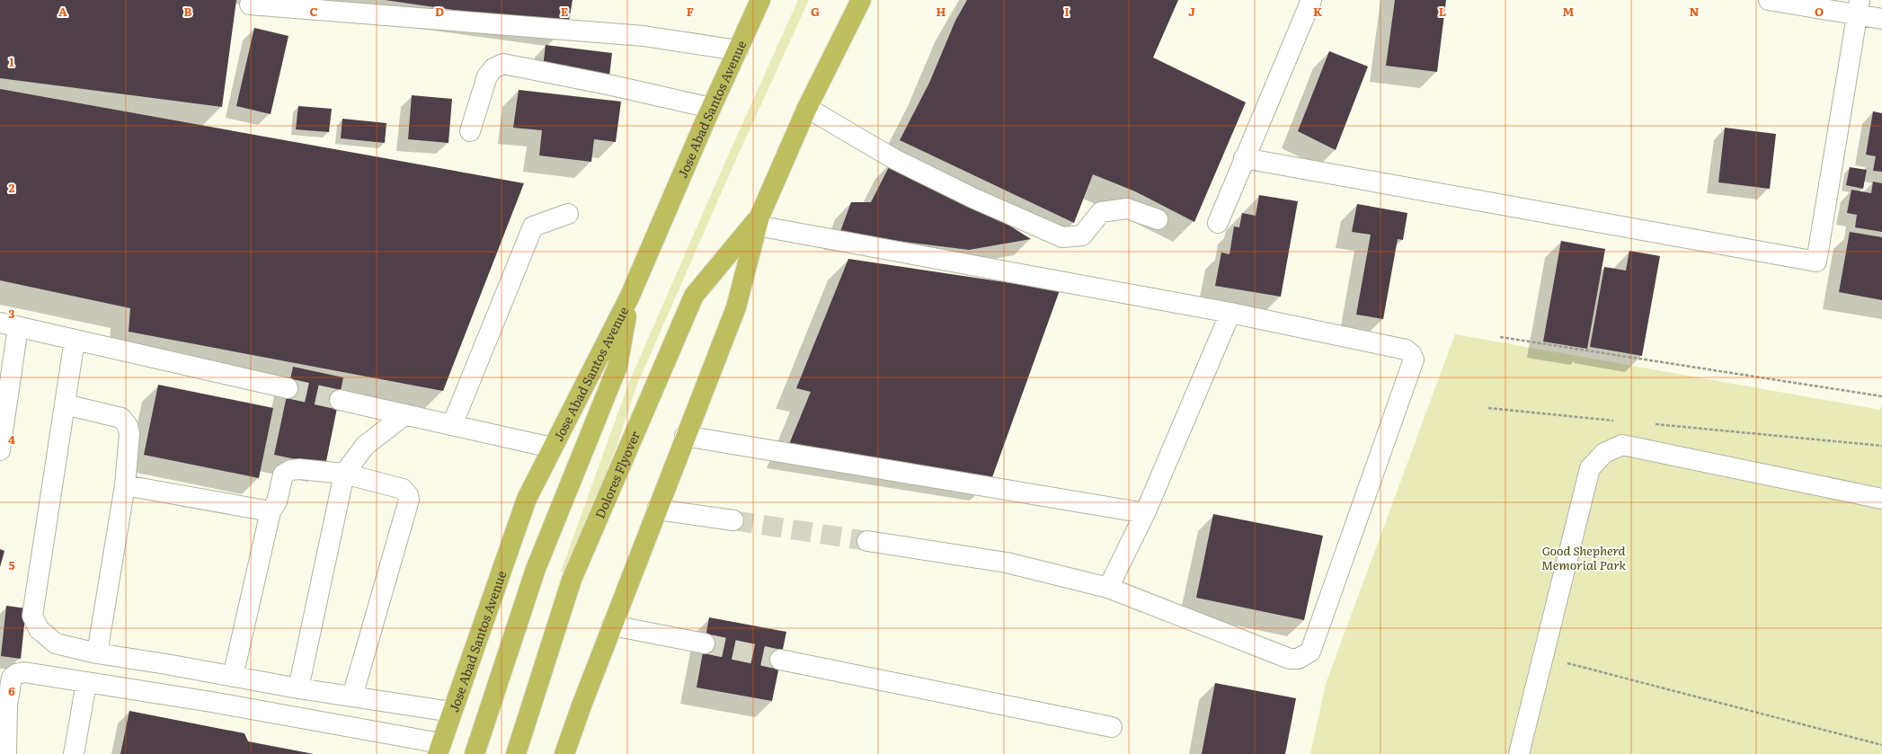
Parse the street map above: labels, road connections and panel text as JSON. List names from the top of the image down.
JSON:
{
  "streets": {
    "highway": ["Jose Abad Santos Avenue", "Dolores Flyover"]
  },
  "parks": ["Good Shepherd Memorial Park"],
  "grid": {
    "columns": [
      "A",
      "B",
      "C",
      "D",
      "E",
      "F",
      "G",
      "H",
      "I",
      "J",
      "K",
      "L",
      "M",
      "N",
      "O"
    ],
    "rows": [
      "1",
      "2",
      "3",
      "4",
      "5",
      "6"
    ]
  }
}
